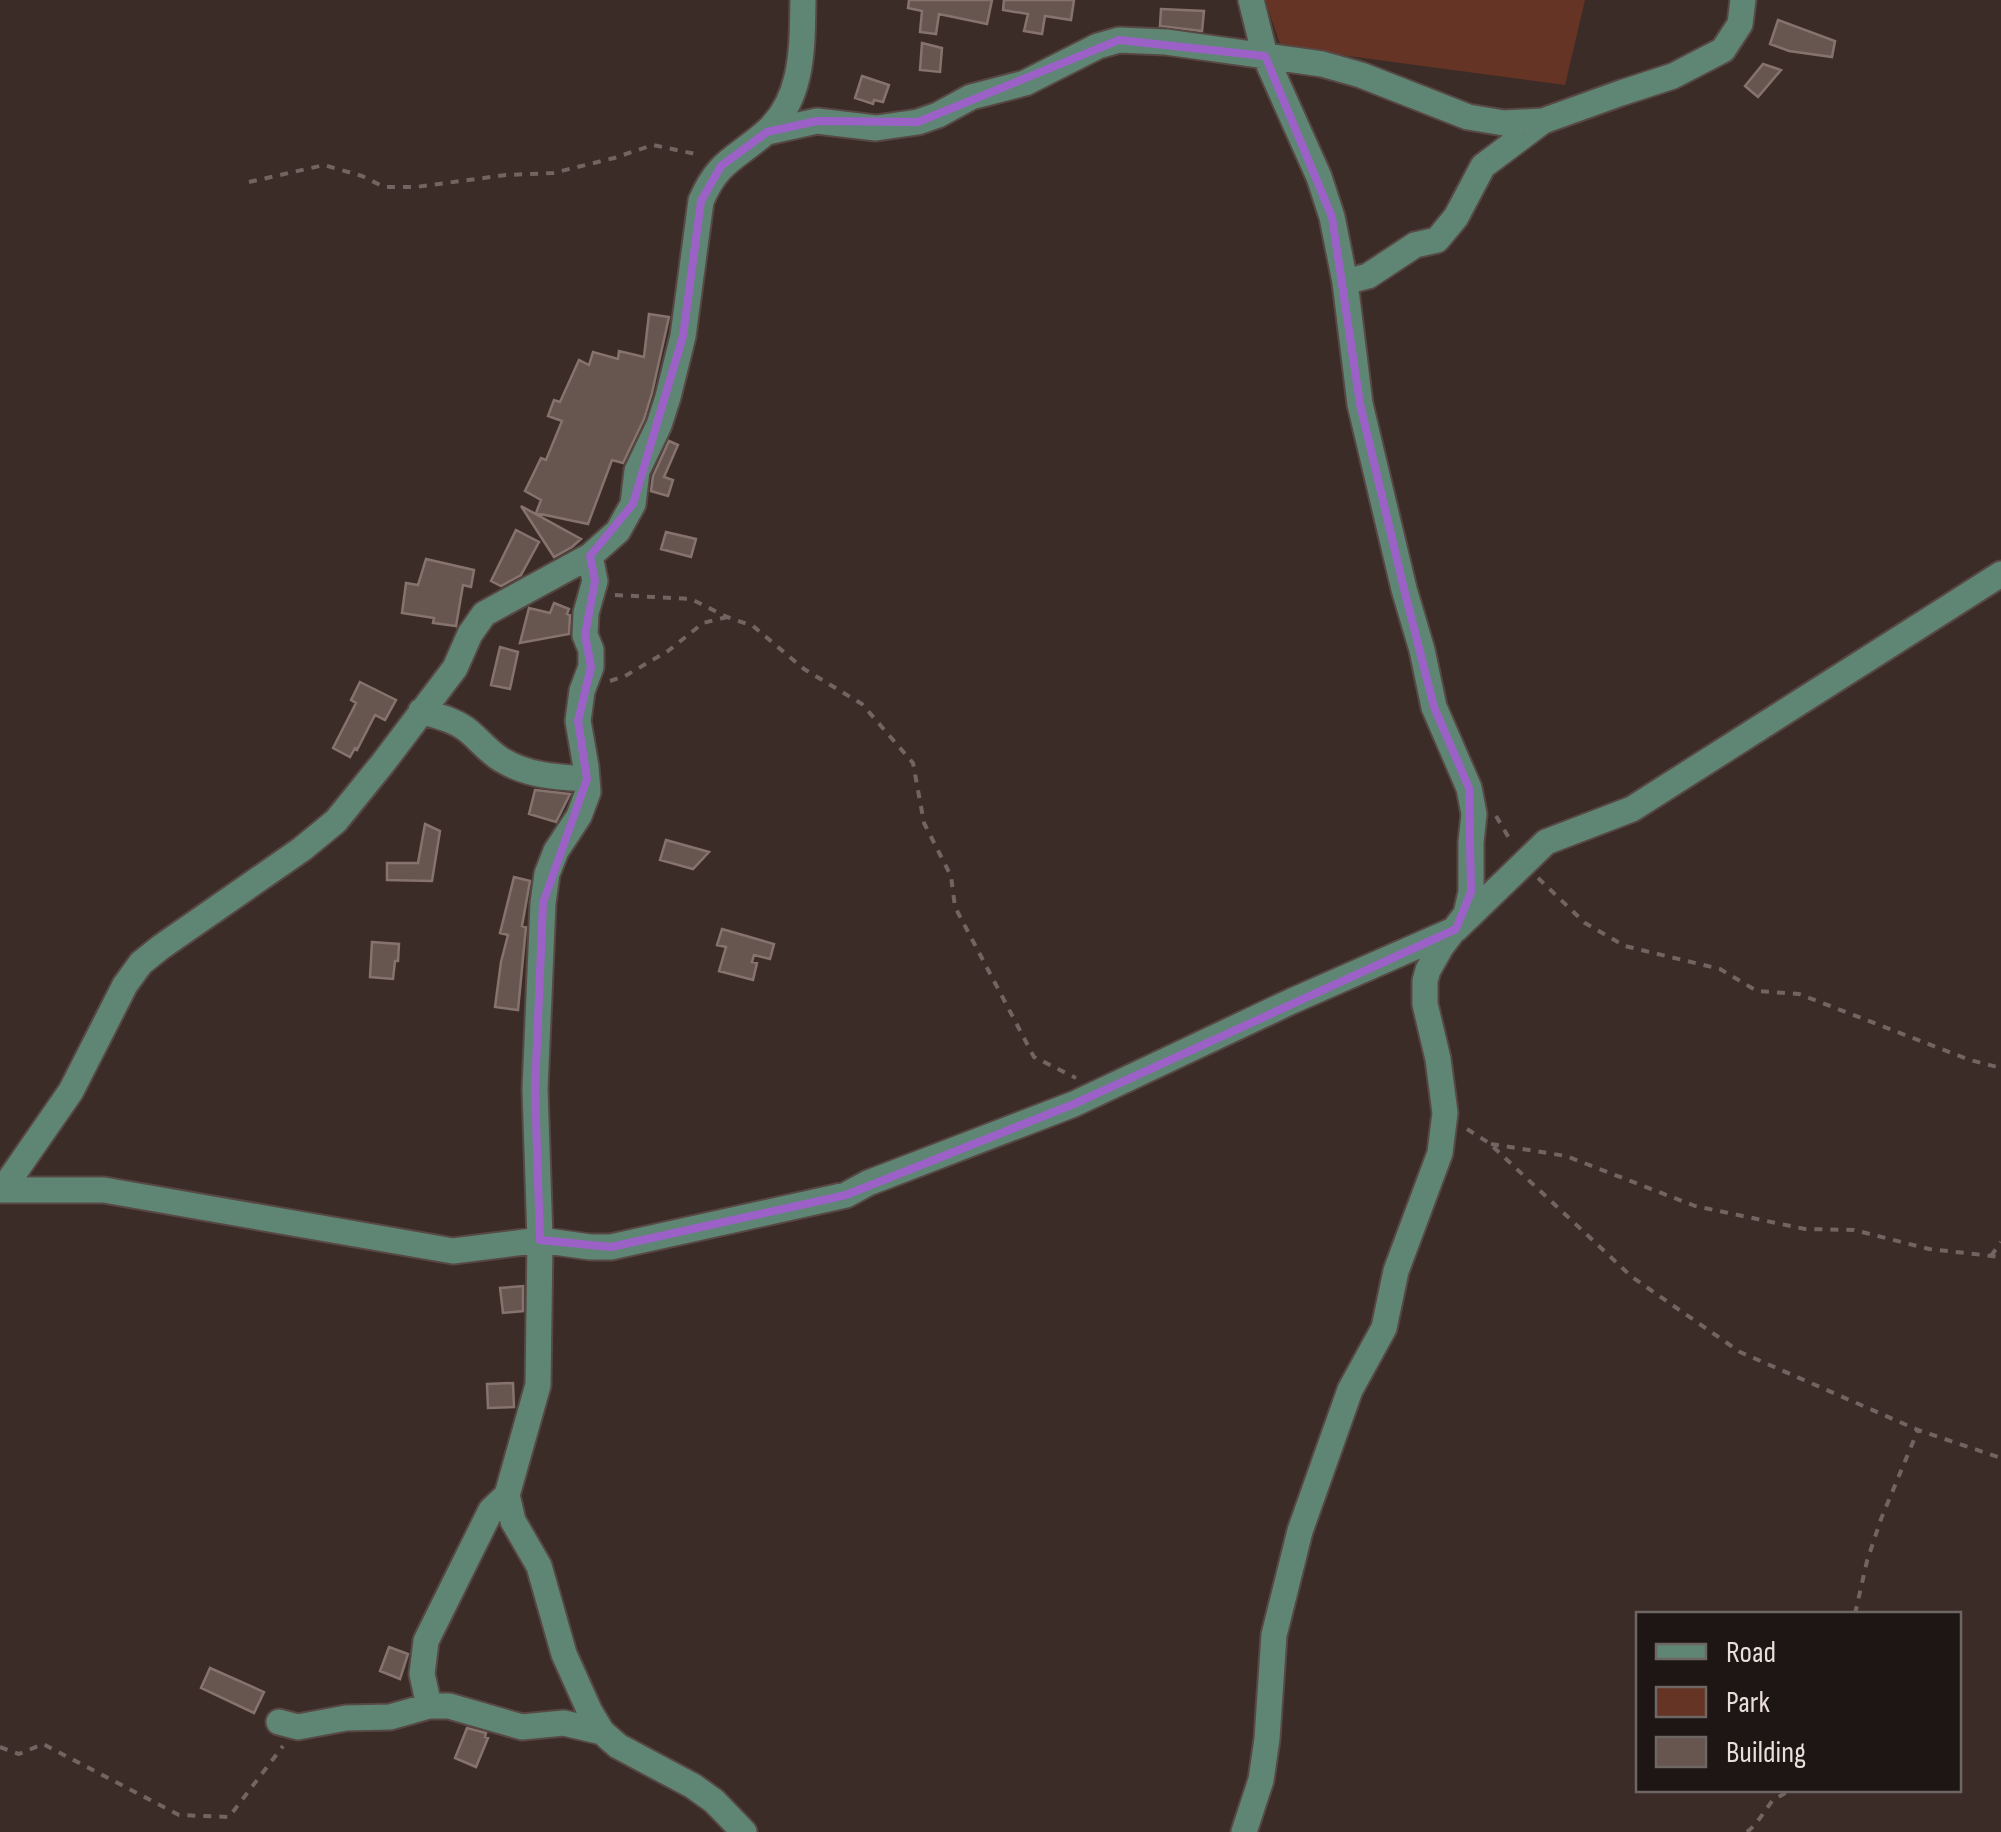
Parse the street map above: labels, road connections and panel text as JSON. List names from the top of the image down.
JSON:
{
  "legend": ["Road", "Park", "Building"]
}
